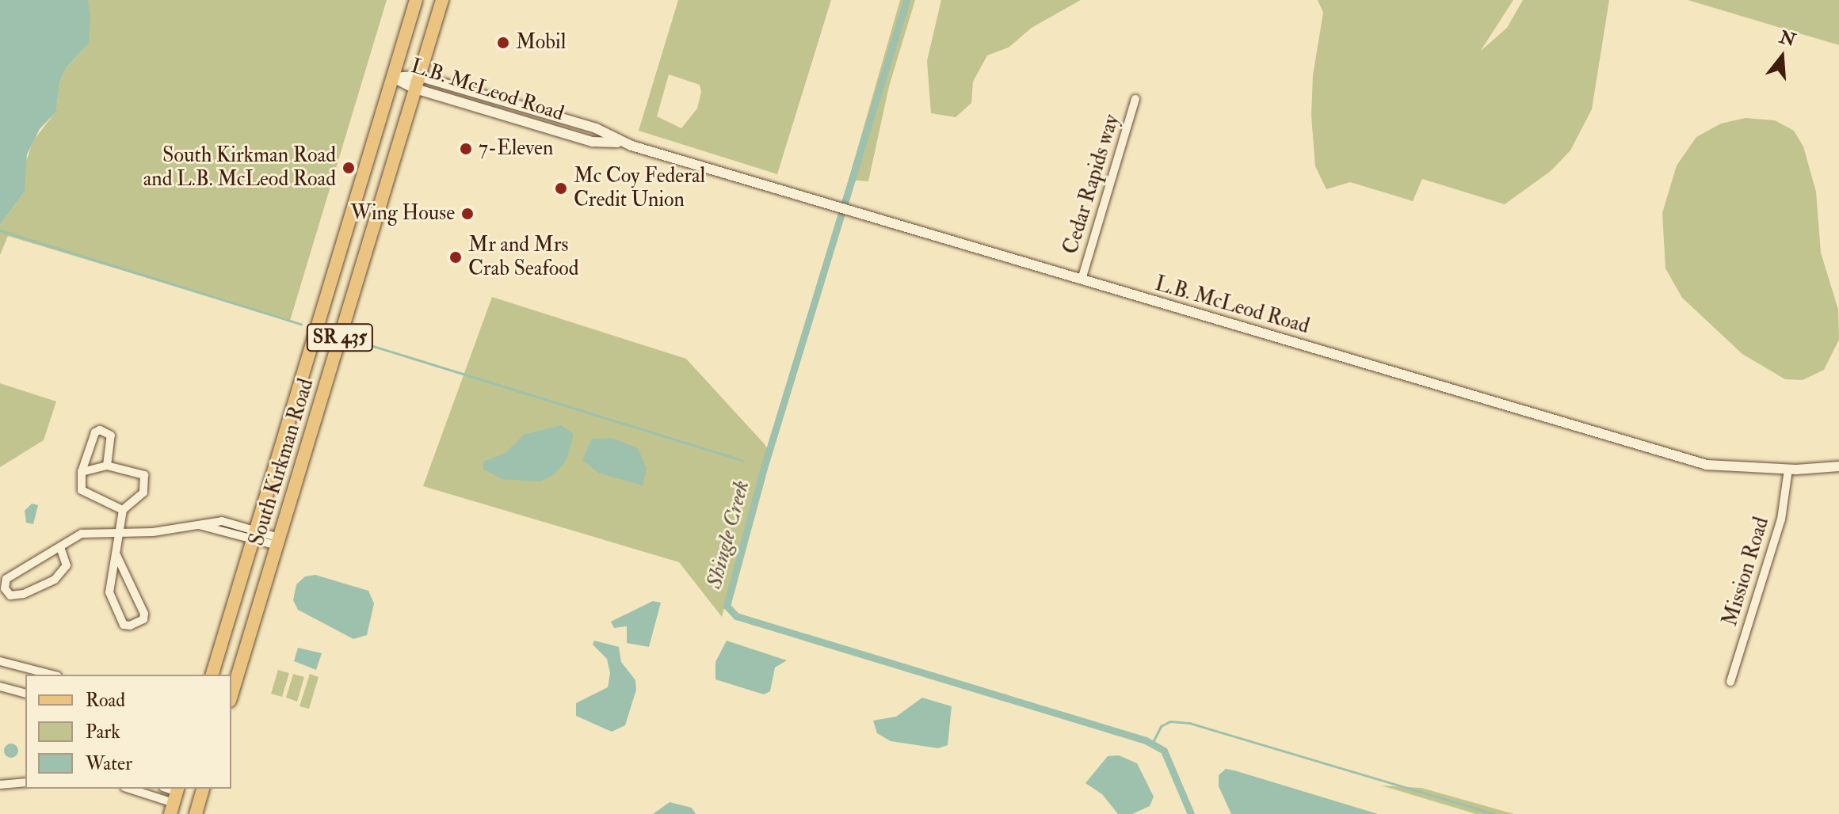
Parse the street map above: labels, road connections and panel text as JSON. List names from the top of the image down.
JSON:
{
  "streets": {
    "main road": ["SR 435", "South Kirkman Road"],
    "street": ["L.B. McLeod Road", "Cedar Rapids way", "Mission Road"]
  },
  "crossings": [
    ["L.B. McLeod Road", "Cedar Rapids way"],
    ["L.B. McLeod Road", "SR 435"],
    ["L.B. McLeod Road", "South Kirkman Road"],
    ["L.B. McLeod Road", "Mission Road"],
    ["SR 435", "South Kirkman Road"]
  ],
  "water": ["Shingle Creek"],
  "places": [
    "Mobil",
    "7-Eleven",
    "South Kirkman Road and L.B. McLeod Road",
    "Mc Coy Federal Credit Union",
    "Wing House",
    "Mr and Mrs Crab Seafood"
  ],
  "legend": ["Road", "Park", "Water"],
  "north": "top"
}
